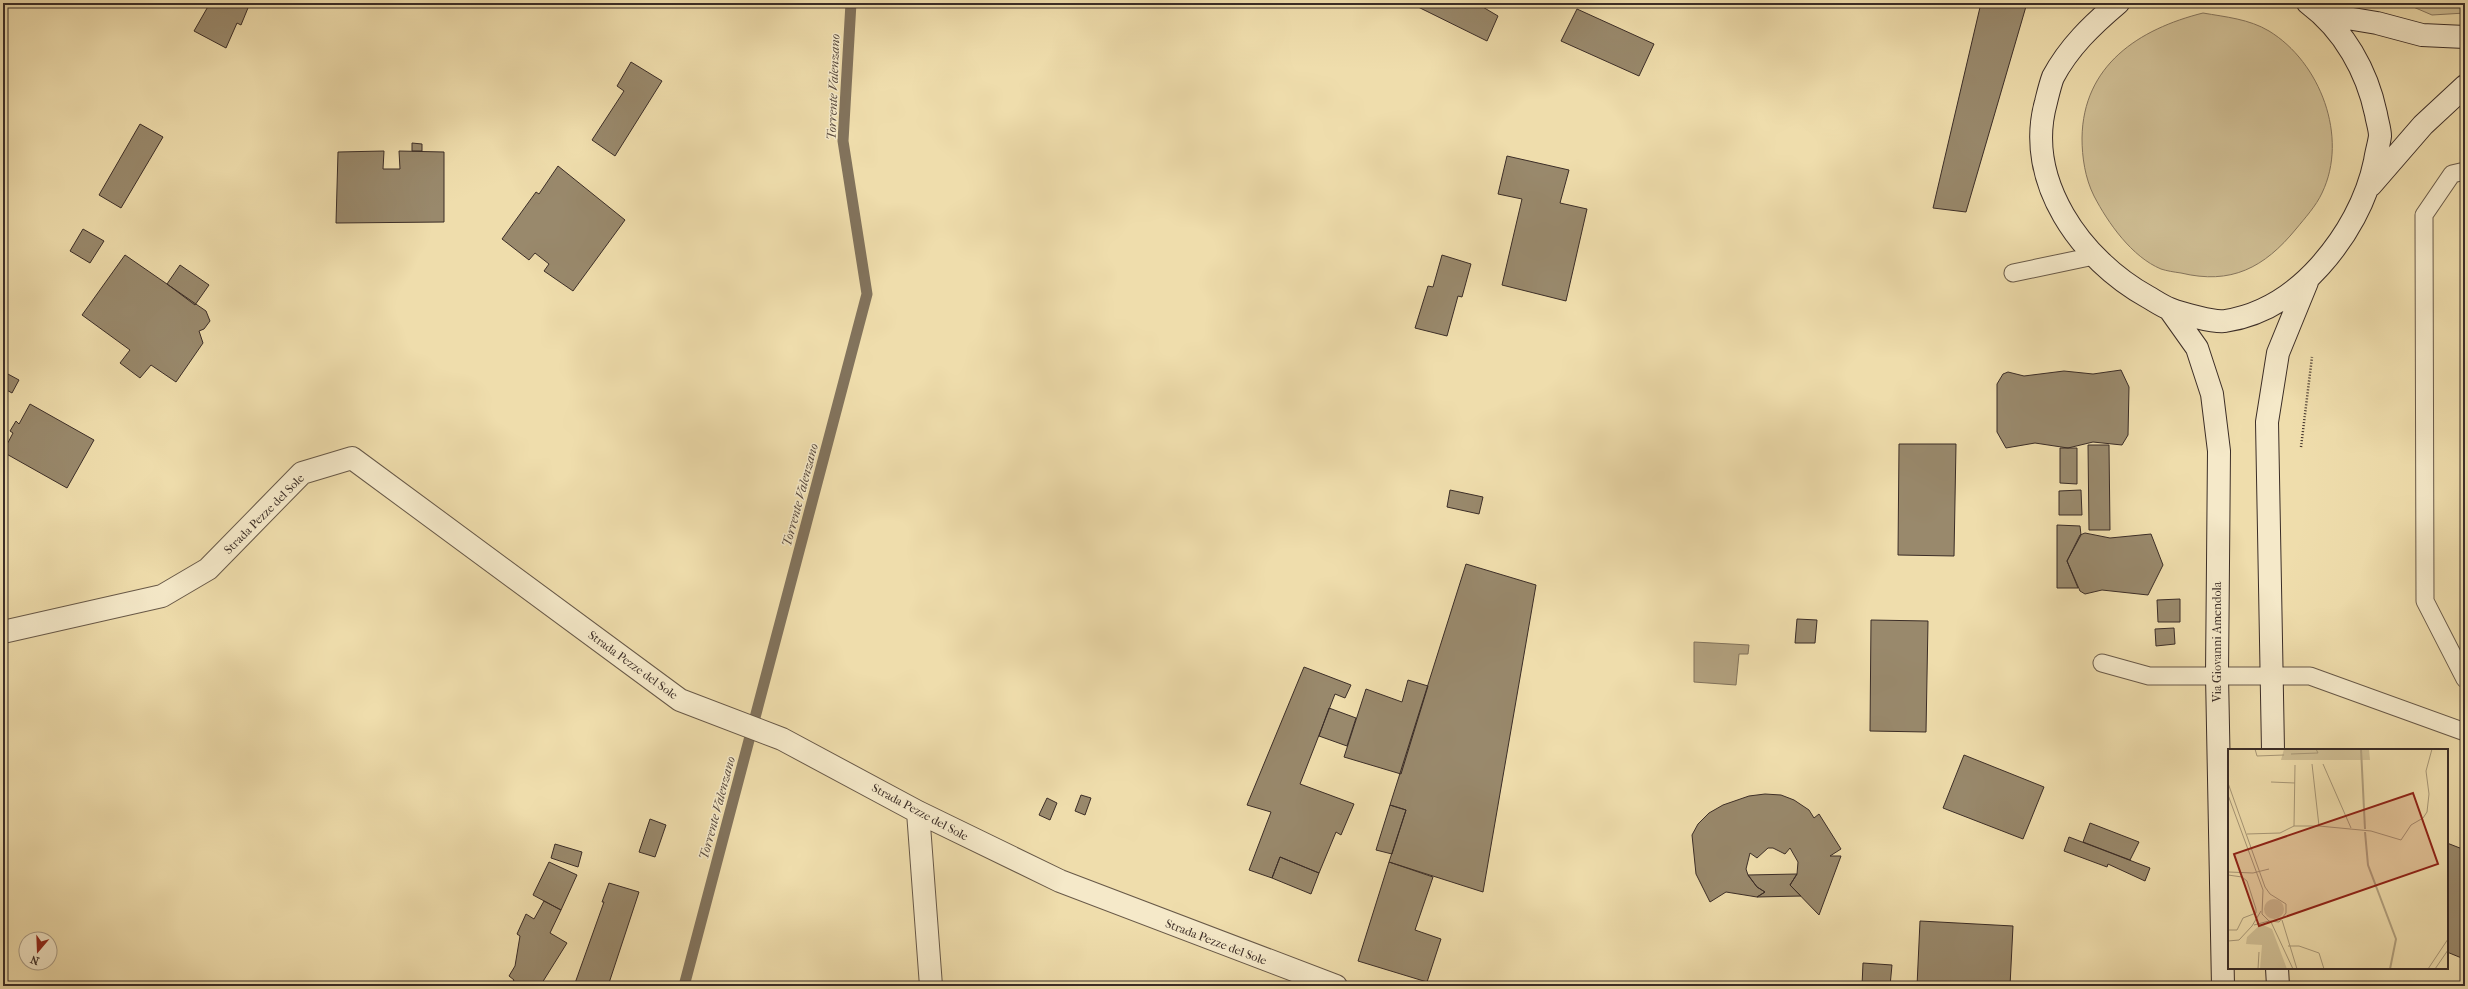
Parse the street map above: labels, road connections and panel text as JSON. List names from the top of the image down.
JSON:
{
  "streets": {
    "main road": ["Strada Pezze del Sole", "Via Giovanni Amendola"]
  },
  "water": ["Torrente Valenzano"],
  "north": "bottom"
}
